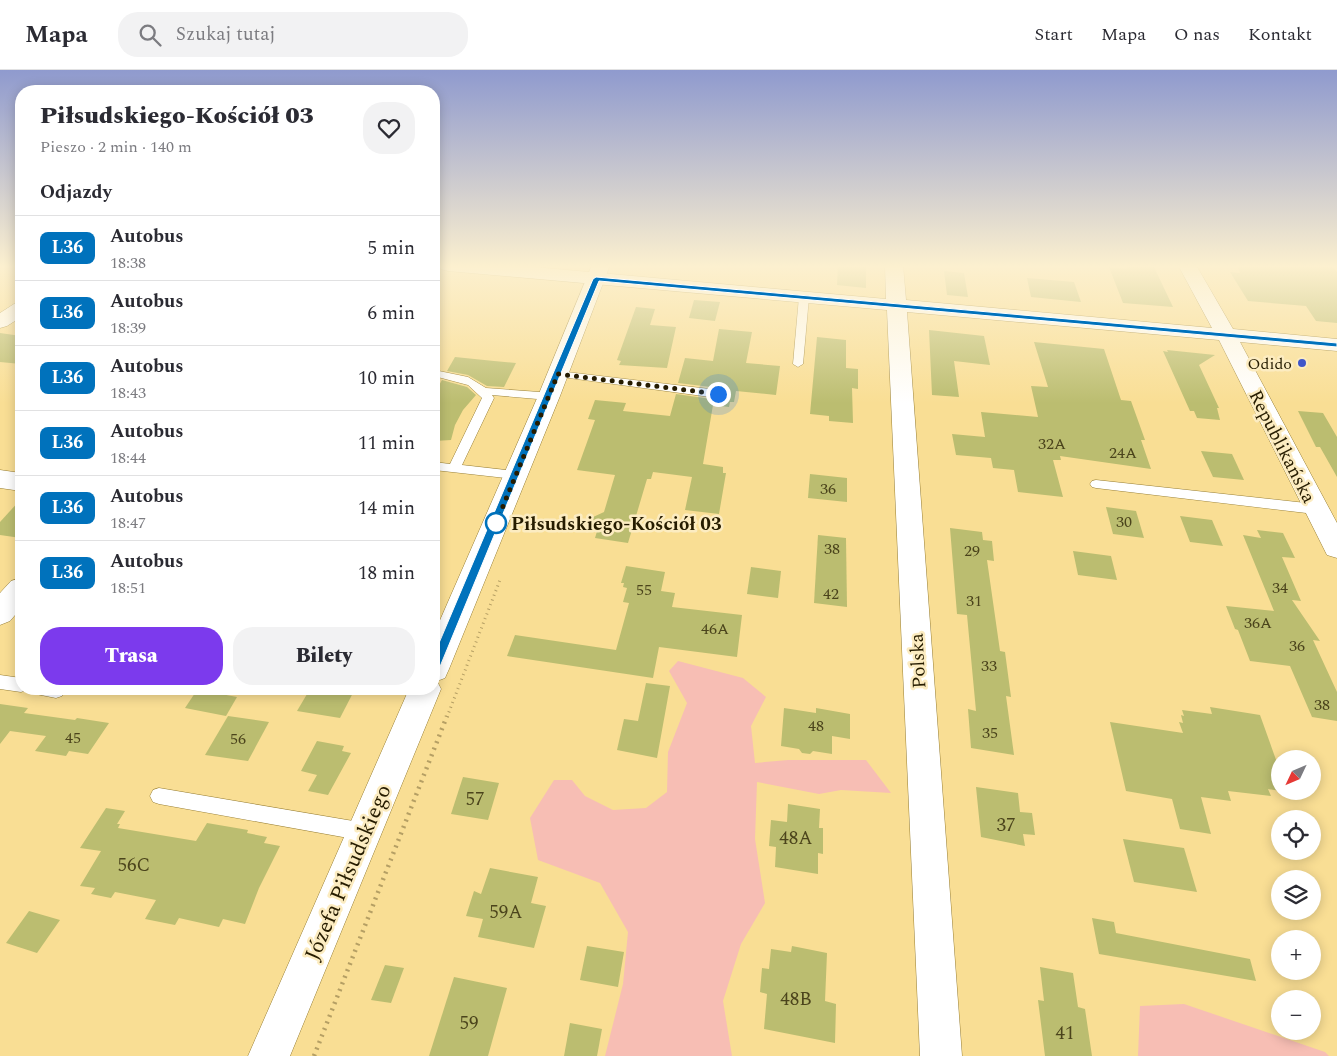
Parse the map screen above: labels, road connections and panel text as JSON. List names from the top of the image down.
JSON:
{
  "streets": {
    "street": ["Republikańska", "Polska", "Józefa Piłsudskiego"]
  },
  "places": ["Odido", "Piłsudskiego-Kościół 03"],
  "lines": ["bus line L36"],
  "house_numbers": [
    "32A",
    "24A",
    "36",
    "30",
    "38",
    "29",
    "34",
    "55",
    "42",
    "31",
    "36A",
    "46A",
    "36",
    "33",
    "38",
    "48",
    "35",
    "45",
    "56",
    "57",
    "37",
    "48A",
    "56C",
    "59A",
    "48B",
    "59",
    "41"
  ],
  "north": "bottom left",
  "page": {
    "header": "Mapa",
    "search": "Szukaj tutaj",
    "nav": [
      "Start",
      "Mapa",
      "O nas",
      "Kontakt"
    ],
    "heading": [
      ["Piłsudskiego-Kościół 03", "Pieszo · 2 min · 140 m"],
      "Odjazdy"
    ],
    "list": [
      {
        "mark": "L36",
        "name": "Autobus",
        "note": "18:38",
        "value": "5 min"
      },
      {
        "mark": "L36",
        "name": "Autobus",
        "note": "18:39",
        "value": "6 min"
      },
      {
        "mark": "L36",
        "name": "Autobus",
        "note": "18:43",
        "value": "10 min"
      },
      {
        "mark": "L36",
        "name": "Autobus",
        "note": "18:44",
        "value": "11 min"
      },
      {
        "mark": "L36",
        "name": "Autobus",
        "note": "18:47",
        "value": "14 min"
      },
      {
        "mark": "L36",
        "name": "Autobus",
        "note": "18:51",
        "value": "18 min"
      }
    ],
    "buttons": ["Trasa", "Bilety"],
    "map_buttons": ["+", "−"]
  }
}
